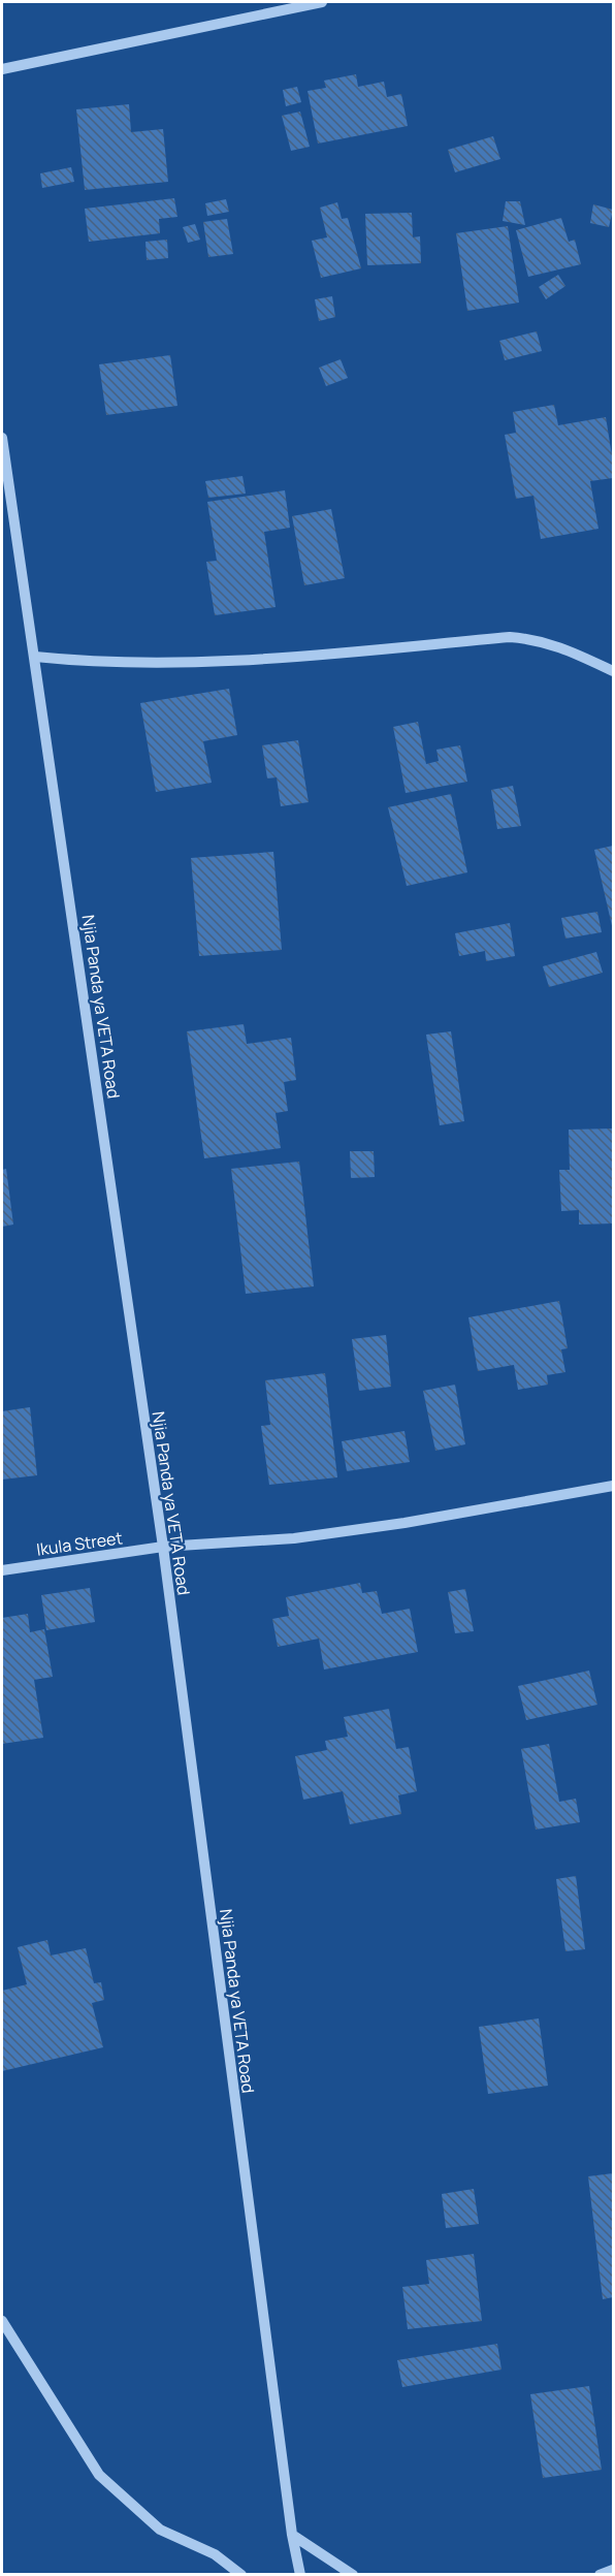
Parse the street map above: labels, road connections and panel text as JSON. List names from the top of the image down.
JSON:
{
  "streets": {
    "street": ["Njia Panda ya VETA Road", "Ikula Street"]
  },
  "crossings": [
    ["Njia Panda ya VETA Road", "Ikula Street"]
  ]
}
